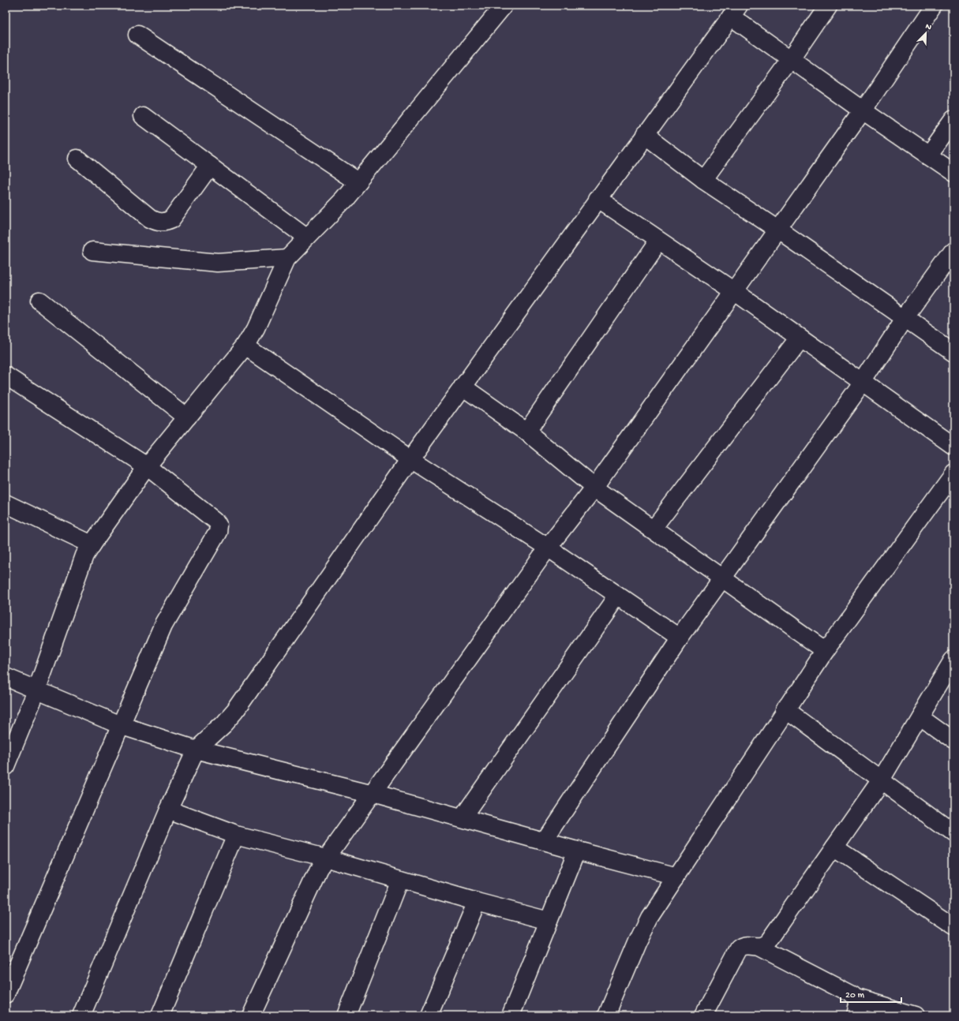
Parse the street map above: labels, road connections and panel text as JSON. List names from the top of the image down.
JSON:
{
  "scale_bar": "20 m",
  "north": "top right"
}
